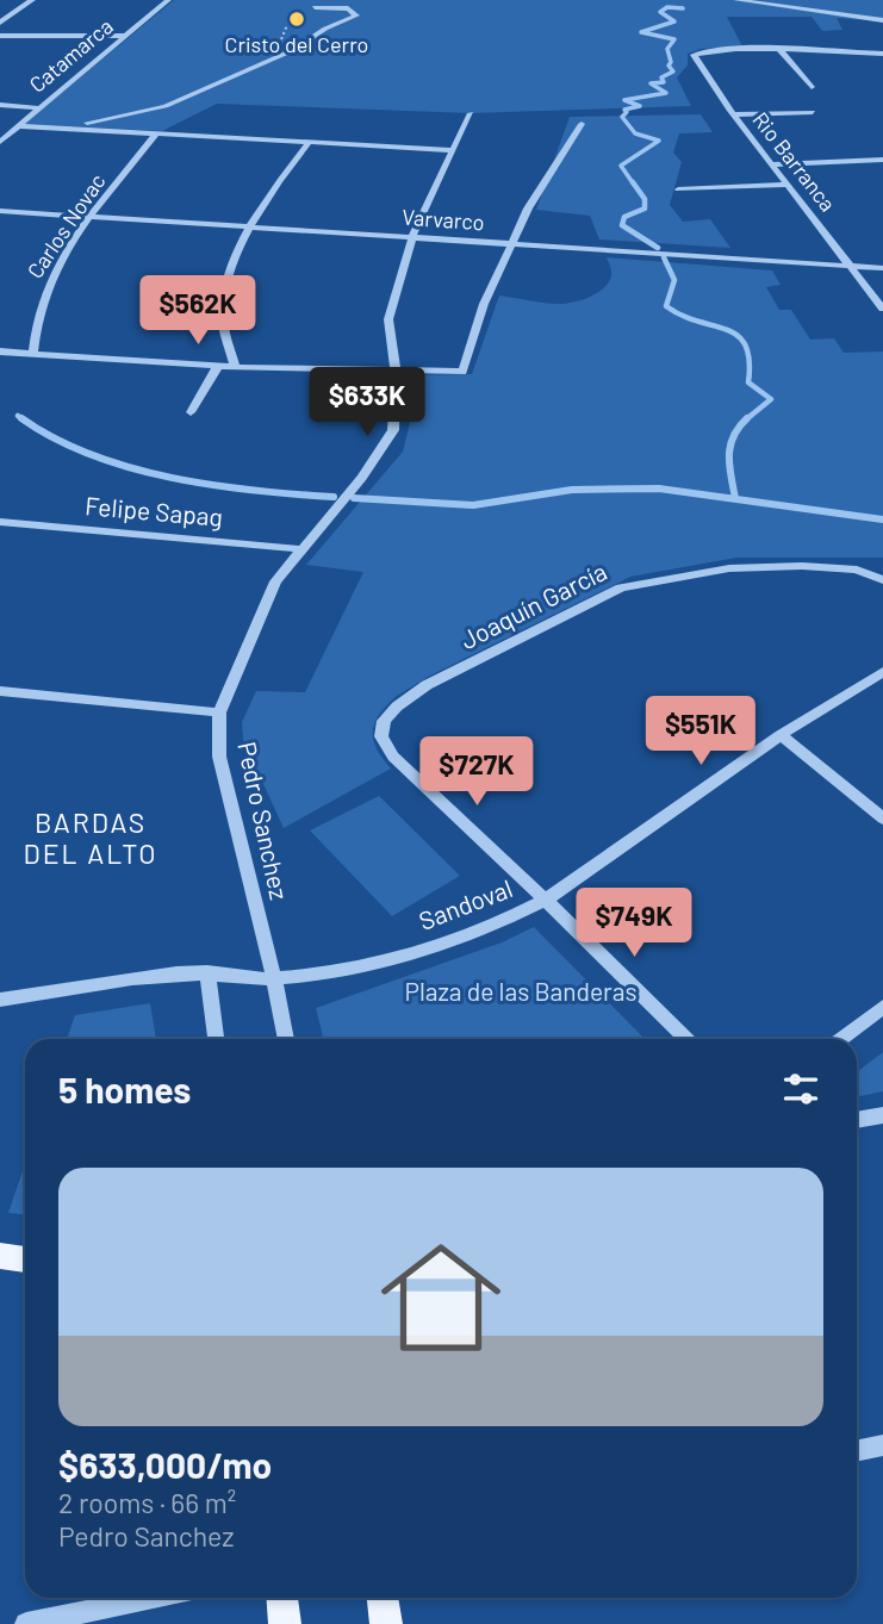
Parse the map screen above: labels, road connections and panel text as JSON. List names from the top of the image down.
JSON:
{
  "streets": {
    "street": [
      "Catamarca",
      "Rio Barranca",
      "Varvarco",
      "Carlos Novac",
      "Felipe Sapag",
      "Joaquín García",
      "Pedro Sanchez",
      "Sandoval"
    ]
  },
  "crossings": [
    ["Rio Barranca", "Varvarco"],
    ["Varvarco", "Carlos Novac"],
    ["Varvarco", "Pedro Sanchez"],
    ["Felipe Sapag", "Pedro Sanchez"],
    ["Joaquín García", "Sandoval"],
    ["Pedro Sanchez", "Sandoval"]
  ],
  "districts": ["BARDAS DEL ALTO"],
  "parks": ["Plaza de las Banderas"],
  "places": ["Cristo del Cerro"],
  "page": {
    "price": [
      "$562K",
      "$633K",
      "$551K",
      "$727K",
      "$749K"
    ],
    "heading": "5 homes",
    "list": [
      {
        "name": "$633,000/mo",
        "note": "2 rooms · 66 m² · Pedro Sanchez"
      }
    ]
  }
}
